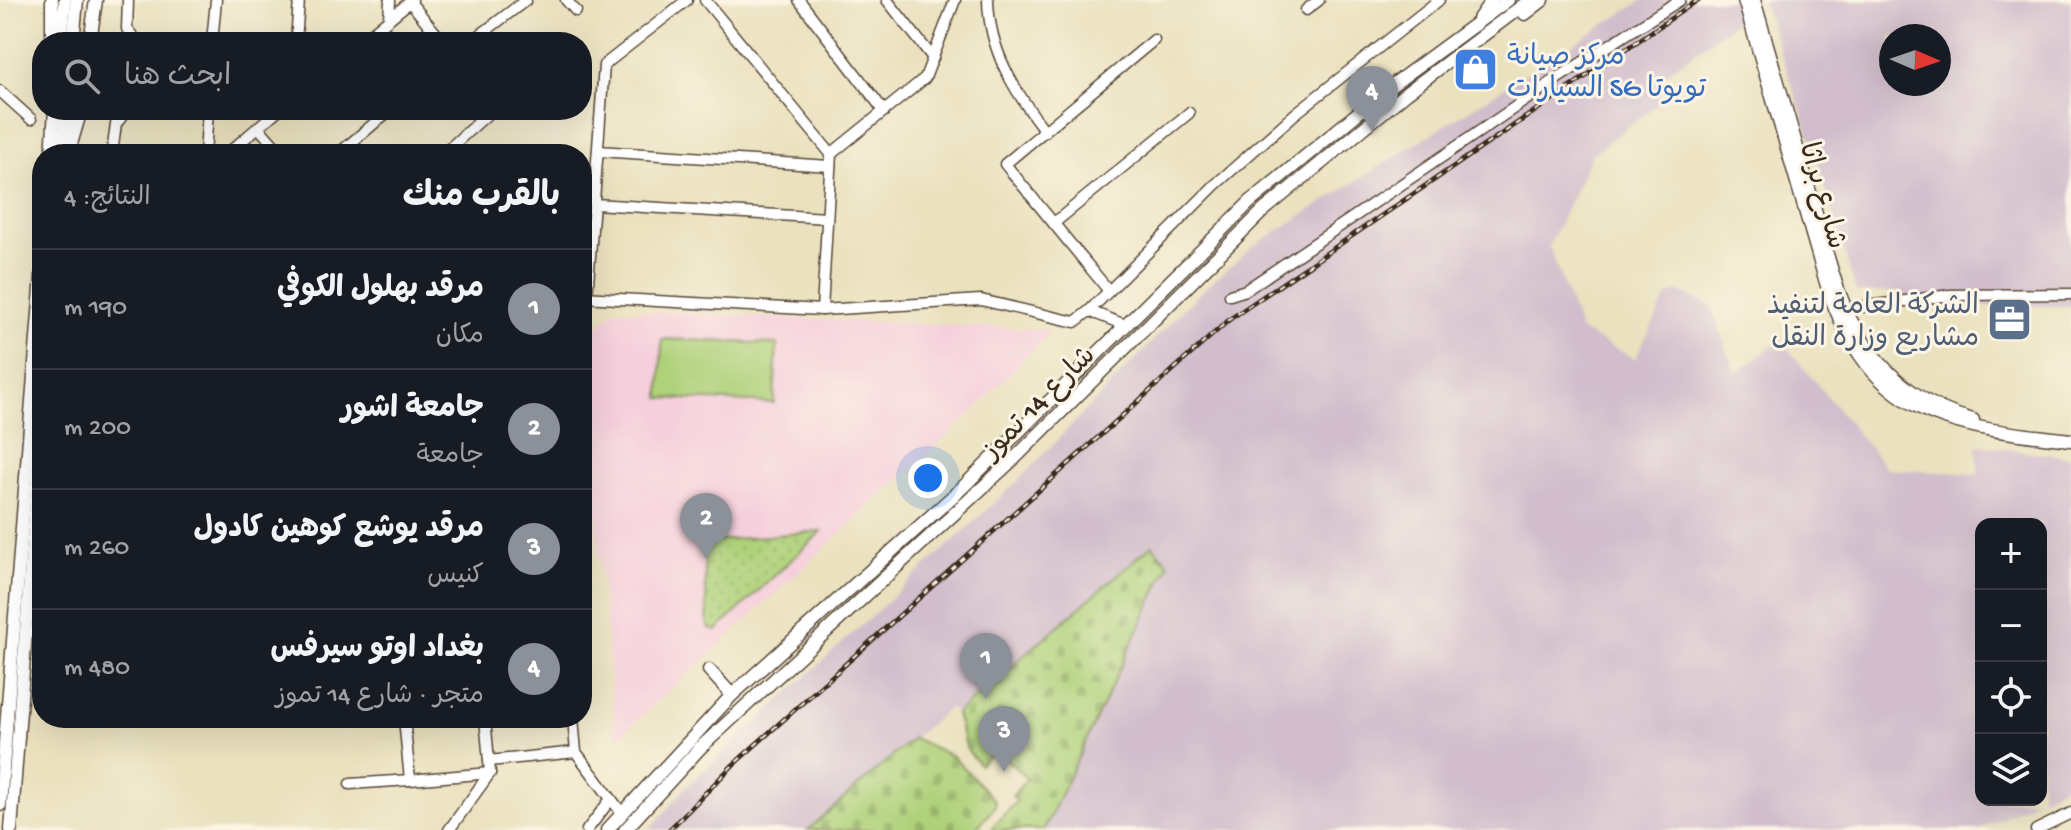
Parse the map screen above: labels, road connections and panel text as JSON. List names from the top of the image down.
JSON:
{
  "streets": {
    "main road": ["شارع براثا", "شارع 14 تموز"]
  },
  "places": {
    "shop": ["مركز صيانة السيارات SG تويوتا"],
    "office": ["الشركة العامة لتنفيذ مشاريع وزارة النقل"]
  },
  "north": "right",
  "page": {
    "search": "ابحث هنا",
    "pins": [
      "4",
      "2",
      "1",
      "3"
    ],
    "heading": ["بالقرب منك", "النتائج: 4"],
    "list": [
      {
        "mark": "1",
        "name": "مرقد بهلول الكوفي",
        "note": "مكان",
        "value": "190 m"
      },
      {
        "mark": "2",
        "name": "جامعة اشور",
        "note": "جامعة",
        "value": "200 m"
      },
      {
        "mark": "3",
        "name": "مرقد يوشع كوهين كادول",
        "note": "كنيس",
        "value": "260 m"
      },
      {
        "mark": "4",
        "name": "بغداد اوتو سيرفس",
        "note": "متجر · شارع 14 تموز",
        "value": "480 m"
      }
    ],
    "map_buttons": ["+", "−"]
  }
}
